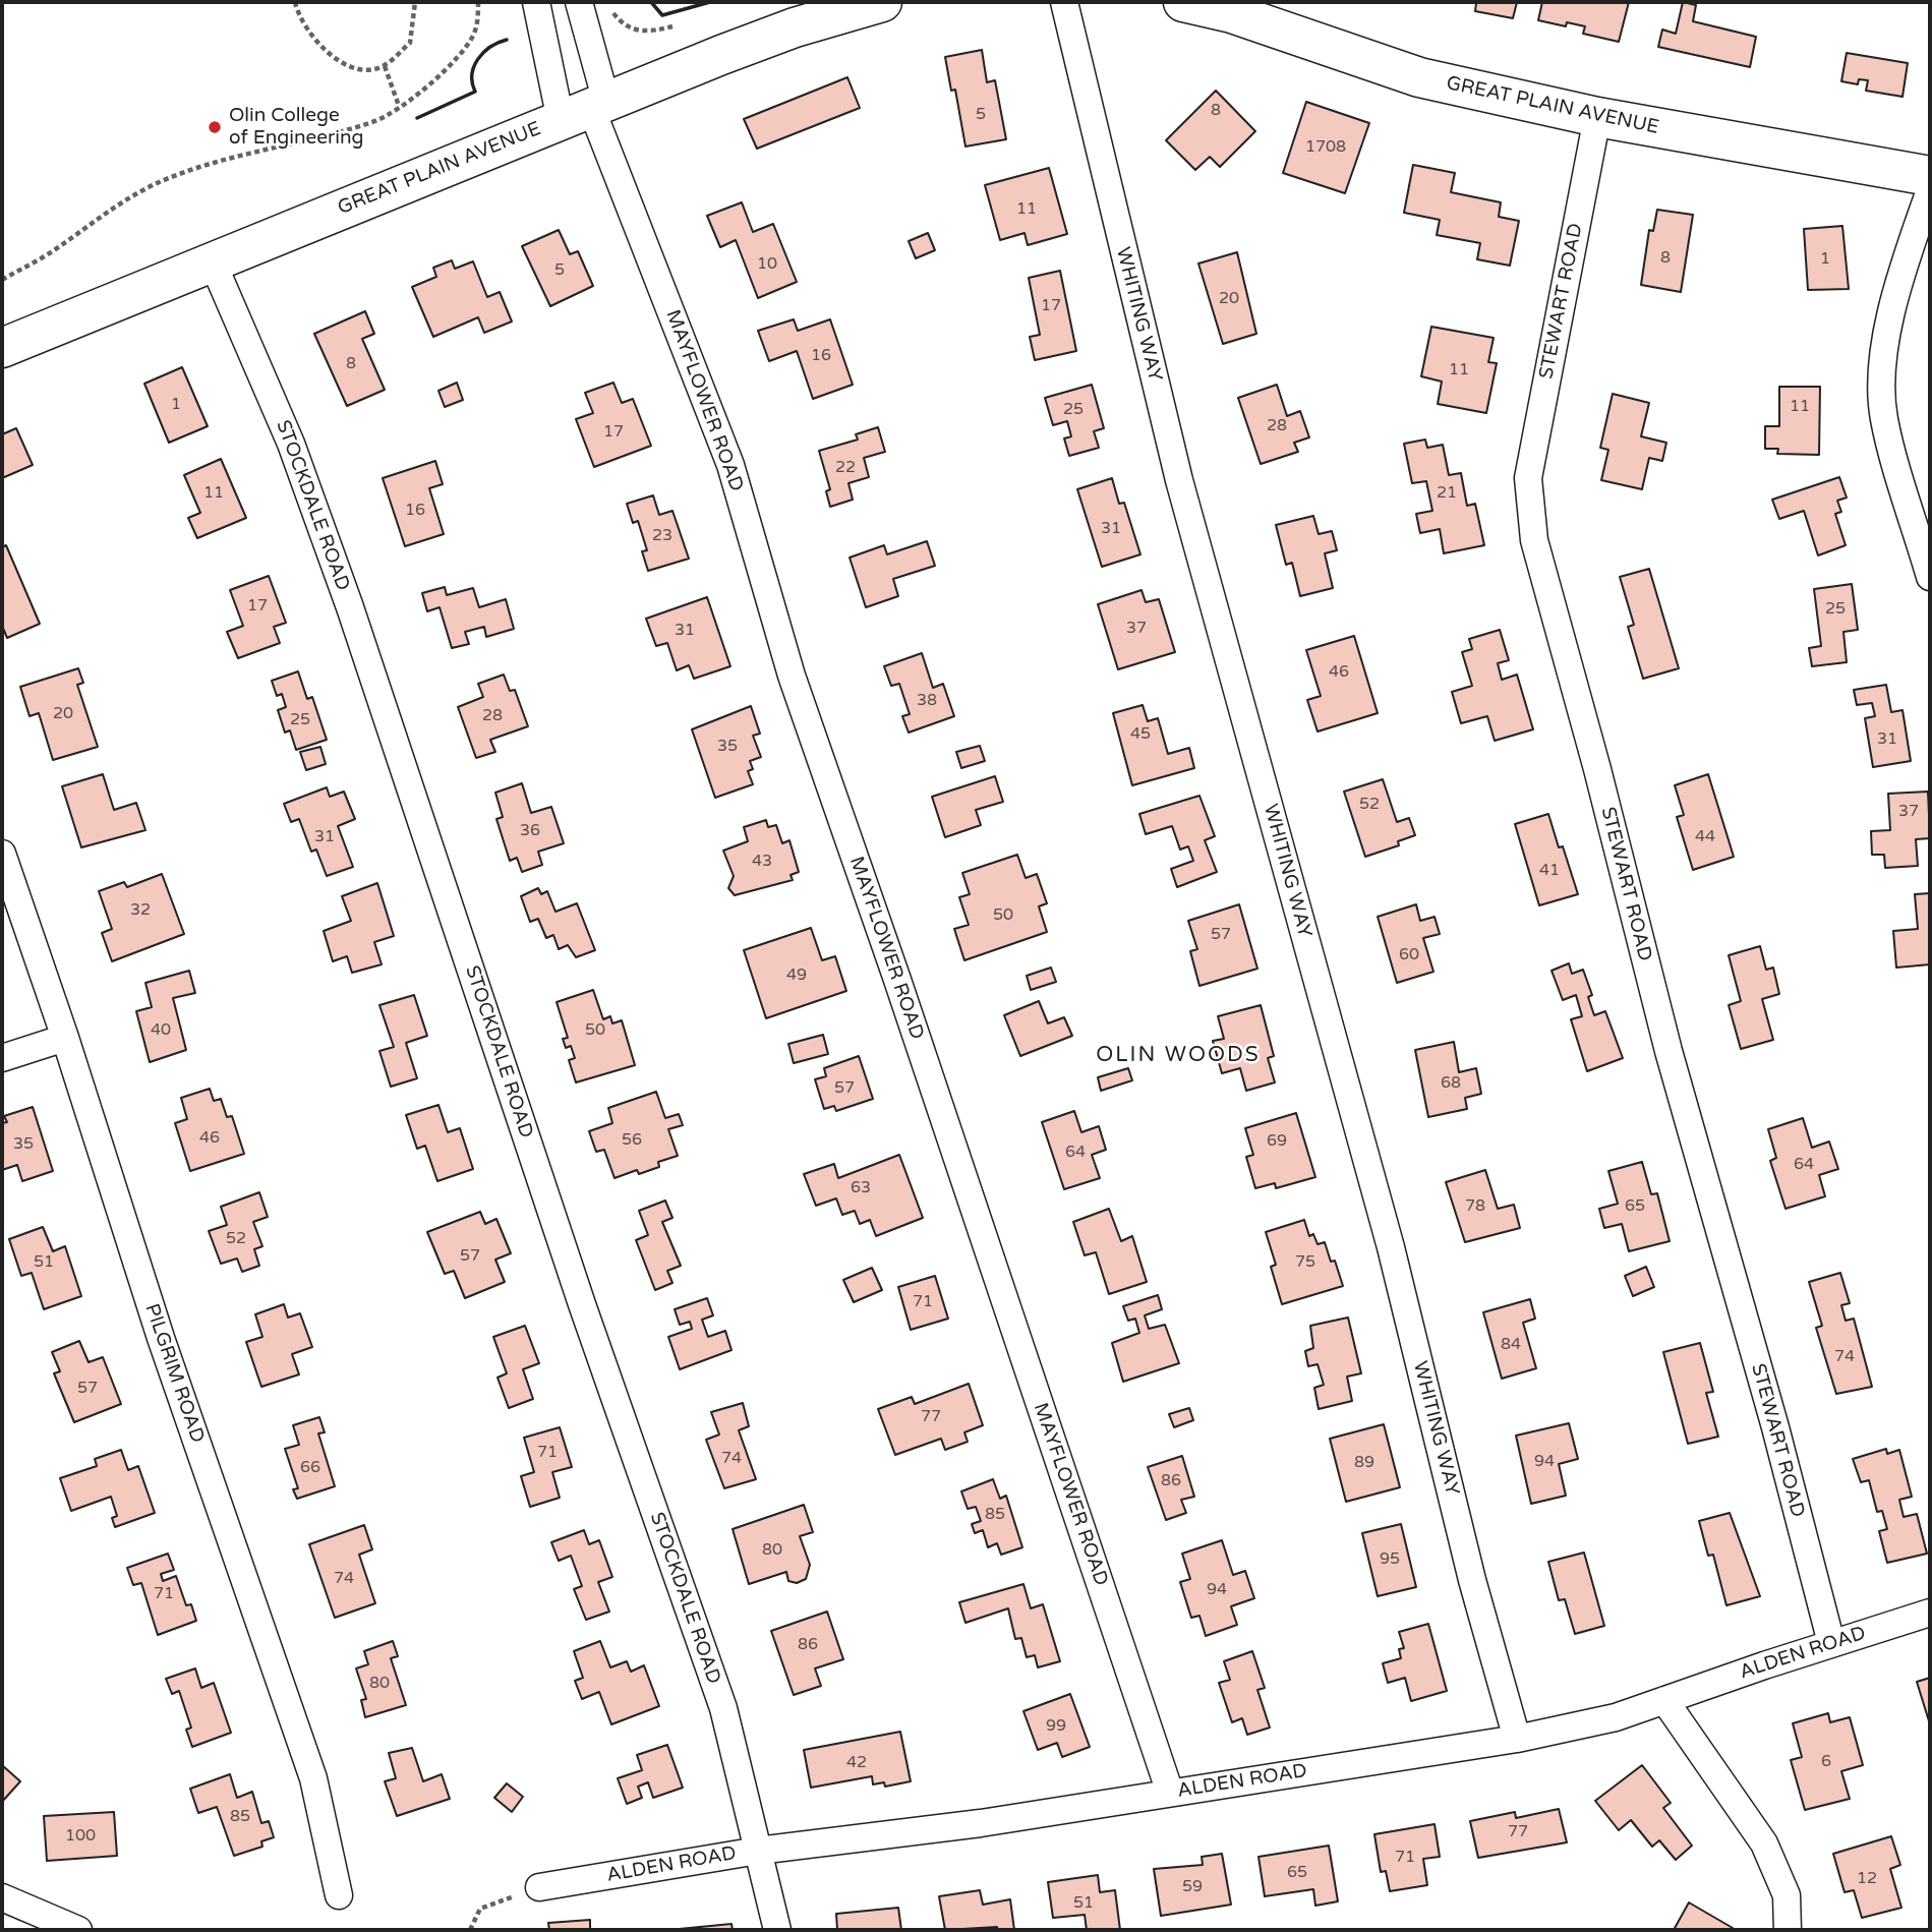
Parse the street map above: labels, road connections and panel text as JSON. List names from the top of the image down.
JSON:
{
  "streets": {
    "main road": ["GREAT PLAIN AVENUE"],
    "street": [
      "STEWART ROAD",
      "WHITING WAY",
      "MAYFLOWER ROAD",
      "STOCKDALE ROAD",
      "PILGRIM ROAD",
      "ALDEN ROAD"
    ]
  },
  "crossings": [
    ["GREAT PLAIN AVENUE", "STEWART ROAD"],
    ["GREAT PLAIN AVENUE", "MAYFLOWER ROAD"],
    ["GREAT PLAIN AVENUE", "STOCKDALE ROAD"],
    ["STEWART ROAD", "ALDEN ROAD"],
    ["WHITING WAY", "ALDEN ROAD"],
    ["MAYFLOWER ROAD", "ALDEN ROAD"],
    ["STOCKDALE ROAD", "ALDEN ROAD"]
  ],
  "districts": ["OLIN WOODS"],
  "places": ["Olin College of Engineering"],
  "house_numbers": [
    "8",
    "5",
    "1708",
    "11",
    "8",
    "1",
    "10",
    "5",
    "20",
    "17",
    "16",
    "8",
    "11",
    "1",
    "11",
    "25",
    "28",
    "17",
    "22",
    "11",
    "21",
    "16",
    "31",
    "23",
    "17",
    "25",
    "37",
    "31",
    "46",
    "38",
    "20",
    "28",
    "25",
    "45",
    "31",
    "35",
    "52",
    "37",
    "36",
    "31",
    "44",
    "43",
    "41",
    "32",
    "50",
    "57",
    "60",
    "49",
    "40",
    "50",
    "68",
    "57",
    "46",
    "56",
    "69",
    "35",
    "64",
    "64",
    "63",
    "78",
    "65",
    "52",
    "57",
    "51",
    "75",
    "71",
    "84",
    "74",
    "57",
    "77",
    "71",
    "74",
    "94",
    "89",
    "66",
    "86",
    "85",
    "80",
    "95",
    "74",
    "94",
    "71",
    "86",
    "80",
    "99",
    "6",
    "42",
    "85",
    "77",
    "100",
    "71",
    "65",
    "12",
    "59",
    "51"
  ]
}
